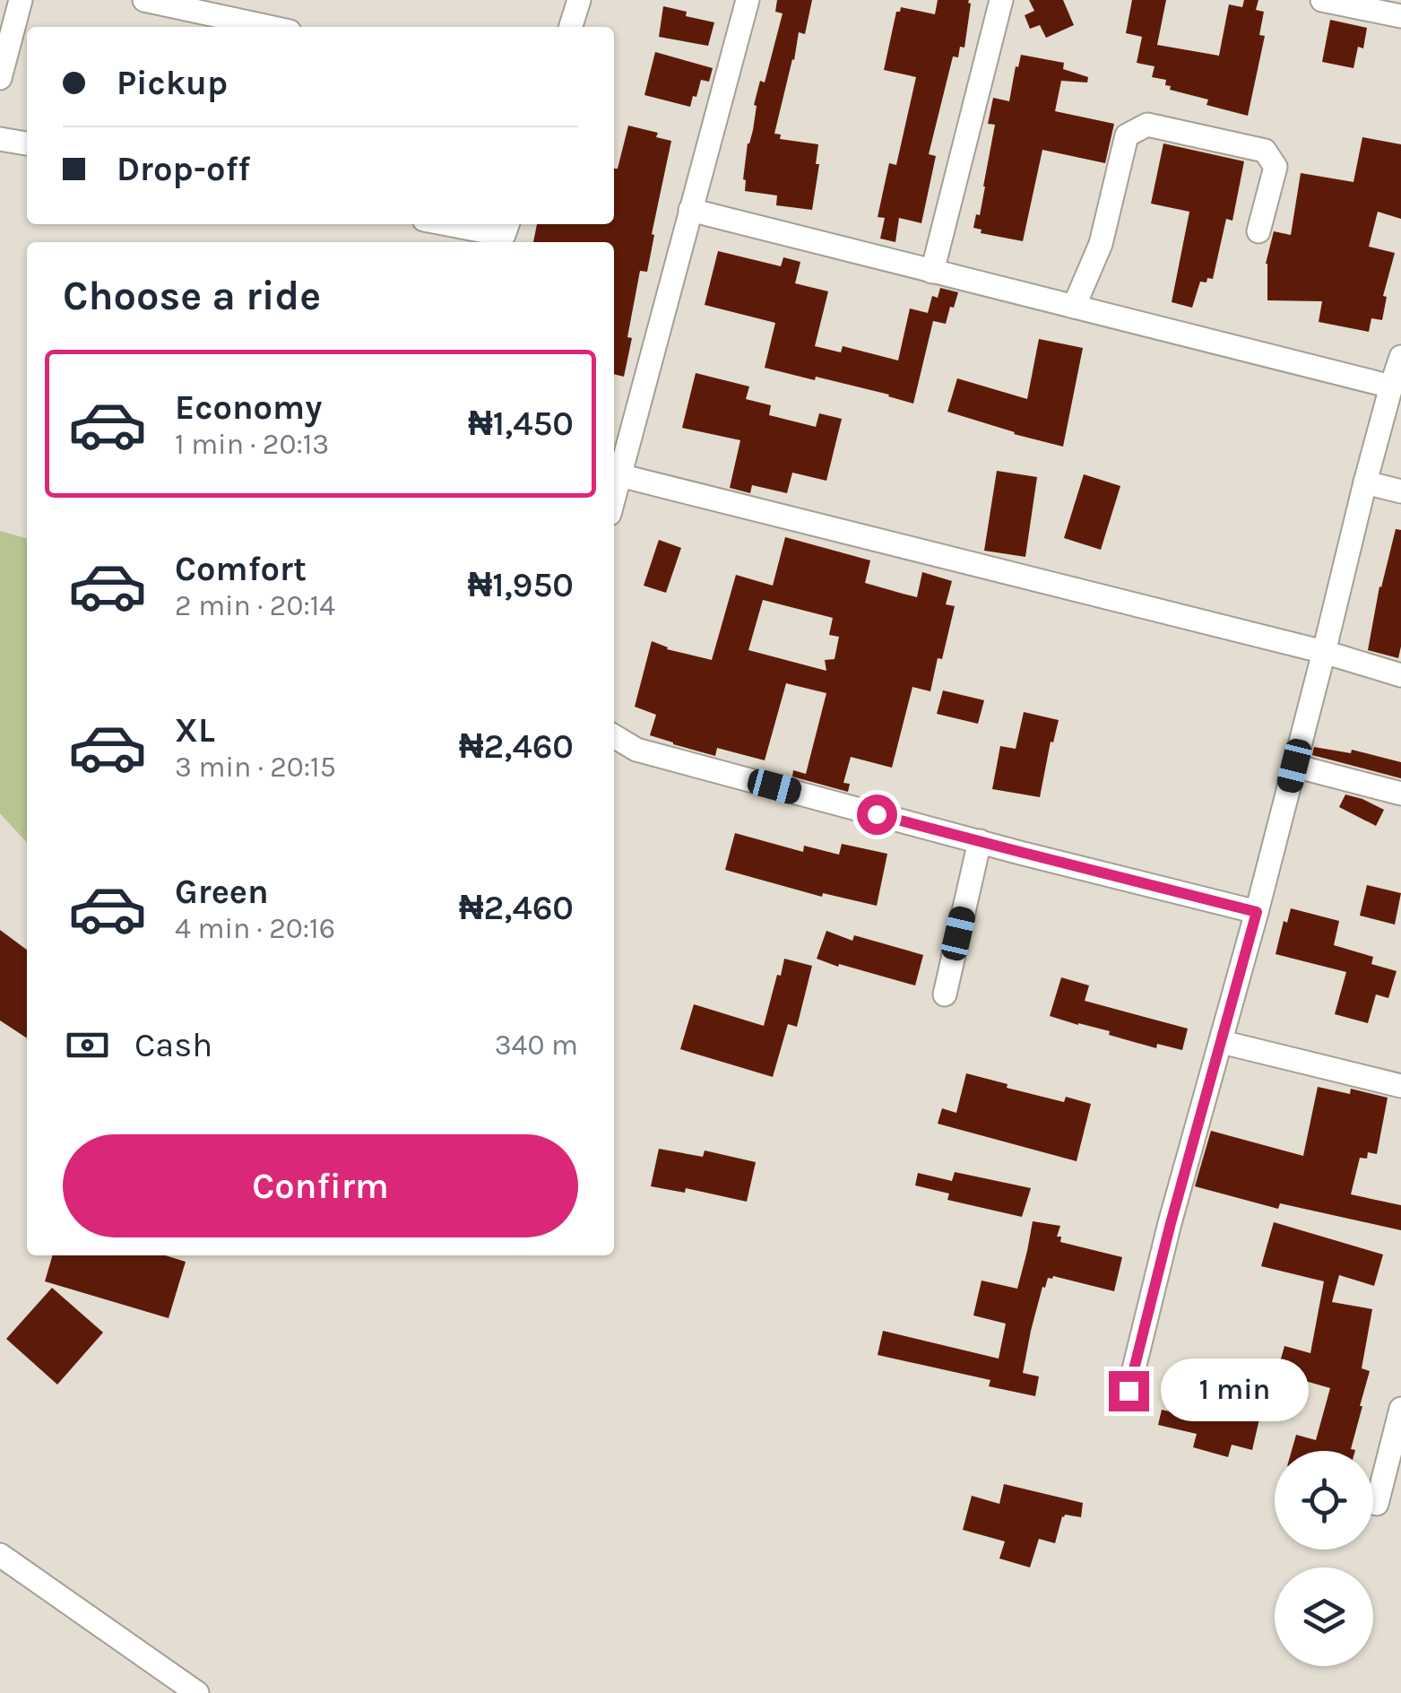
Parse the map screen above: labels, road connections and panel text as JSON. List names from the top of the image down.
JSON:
{
  "page": {
    "banner": ["Pickup", "Drop-off"],
    "heading": "Choose a ride",
    "list": [
      {
        "name": "Economy",
        "note": "1 min · 20:13",
        "value": "₦1,450"
      },
      {
        "name": "Comfort",
        "note": "2 min · 20:14",
        "value": "₦1,950"
      },
      {
        "name": "XL",
        "note": "3 min · 20:15",
        "value": "₦2,460"
      },
      {
        "name": "Green",
        "note": "4 min · 20:16",
        "value": "₦2,460"
      }
    ],
    "pay": ["Cash", "340 m"],
    "buttons": "Confirm",
    "bubble": "1 min"
  }
}
